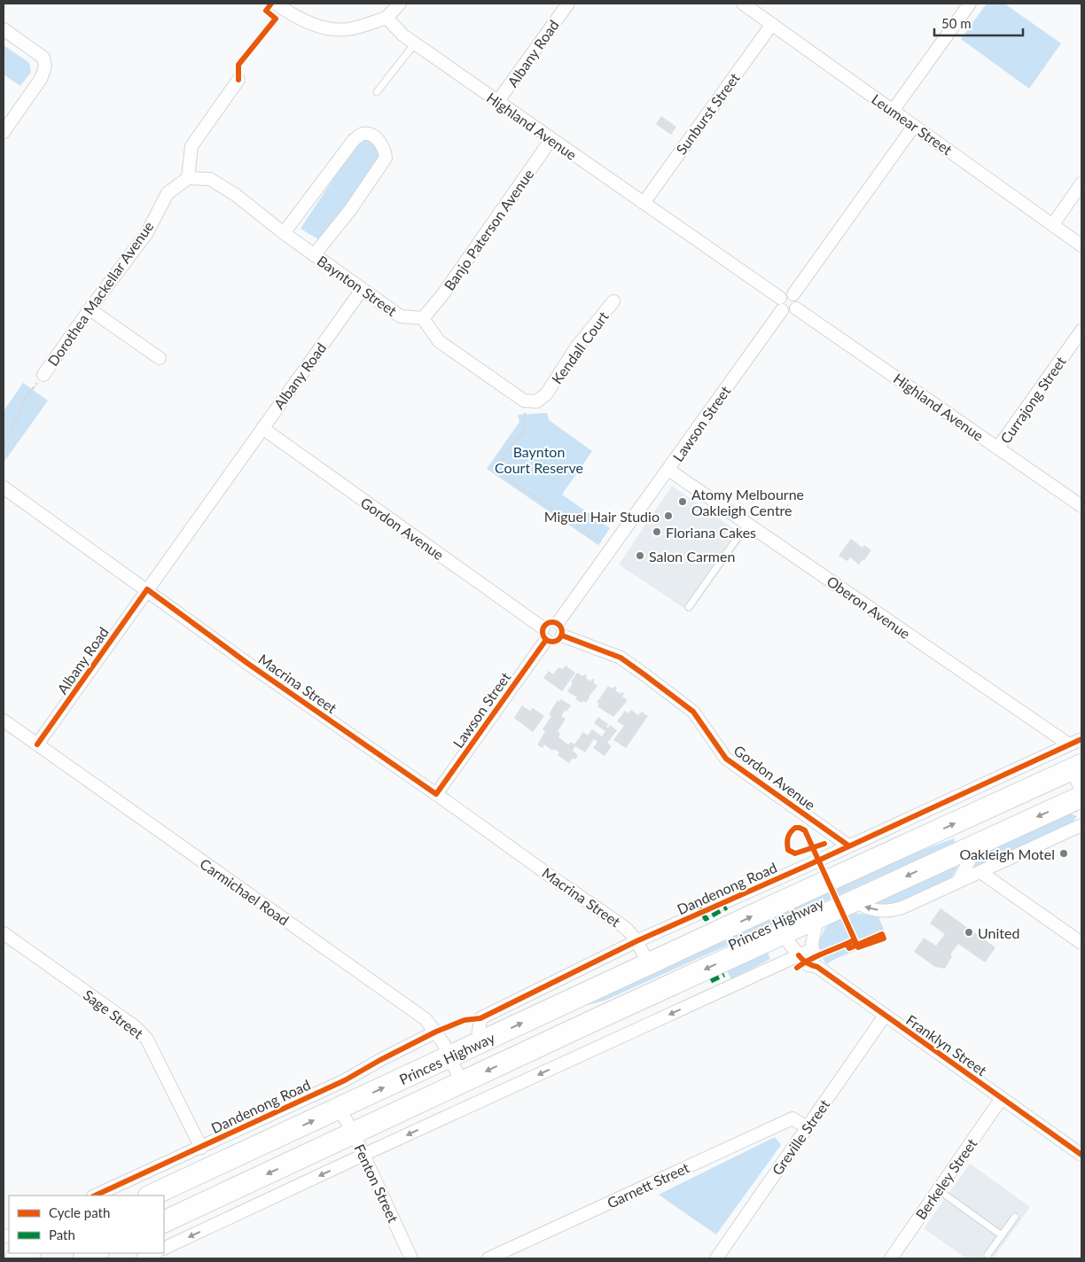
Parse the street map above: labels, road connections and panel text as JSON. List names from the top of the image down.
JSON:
{
  "streets": {
    "highway": ["Princes Highway"],
    "street": [
      "Albany Road",
      "Sunburst Street",
      "Leumear Street",
      "Highland Avenue",
      "Banjo Paterson Avenue",
      "Baynton Street",
      "Dorothea Mackellar Avenue",
      "Kendall Court",
      "Currajong Street",
      "Lawson Street",
      "Gordon Avenue",
      "Oberon Avenue",
      "Macrina Street",
      "Dandenong Road",
      "Carmichael Road",
      "Sage Street",
      "Franklyn Street",
      "Greville Street",
      "Berkeley Street",
      "Fenton Street",
      "Garnett Street"
    ]
  },
  "crossings": [
    ["Albany Road", "Highland Avenue"],
    ["Albany Road", "Baynton Street"],
    ["Albany Road", "Gordon Avenue"],
    ["Albany Road", "Macrina Street"],
    ["Albany Road", "Carmichael Road"],
    ["Sunburst Street", "Leumear Street"],
    ["Sunburst Street", "Highland Avenue"],
    ["Highland Avenue", "Banjo Paterson Avenue"],
    ["Highland Avenue", "Currajong Street"],
    ["Highland Avenue", "Lawson Street"],
    ["Banjo Paterson Avenue", "Baynton Street"],
    ["Baynton Street", "Dorothea Mackellar Avenue"],
    ["Lawson Street", "Gordon Avenue"],
    ["Lawson Street", "Oberon Avenue"],
    ["Lawson Street", "Macrina Street"],
    ["Gordon Avenue", "Dandenong Road"],
    ["Oberon Avenue", "Dandenong Road"],
    ["Macrina Street", "Dandenong Road"],
    ["Macrina Street", "Princes Highway"],
    ["Dandenong Road", "Carmichael Road"],
    ["Dandenong Road", "Princes Highway"],
    ["Dandenong Road", "Sage Street"],
    ["Carmichael Road", "Princes Highway"],
    ["Princes Highway", "Franklyn Street"],
    ["Princes Highway", "Fenton Street"],
    ["Franklyn Street", "Greville Street"],
    ["Franklyn Street", "Berkeley Street"],
    ["Greville Street", "Garnett Street"]
  ],
  "parks": ["Baynton Court Reserve"],
  "places": [
    "Atomy Melbourne Oakleigh Centre",
    "Miguel Hair Studio",
    "Floriana Cakes",
    "Salon Carmen",
    "Oakleigh Motel",
    "United"
  ],
  "legend": ["Cycle path", "Path"],
  "scale_bar": "50 m"
}
